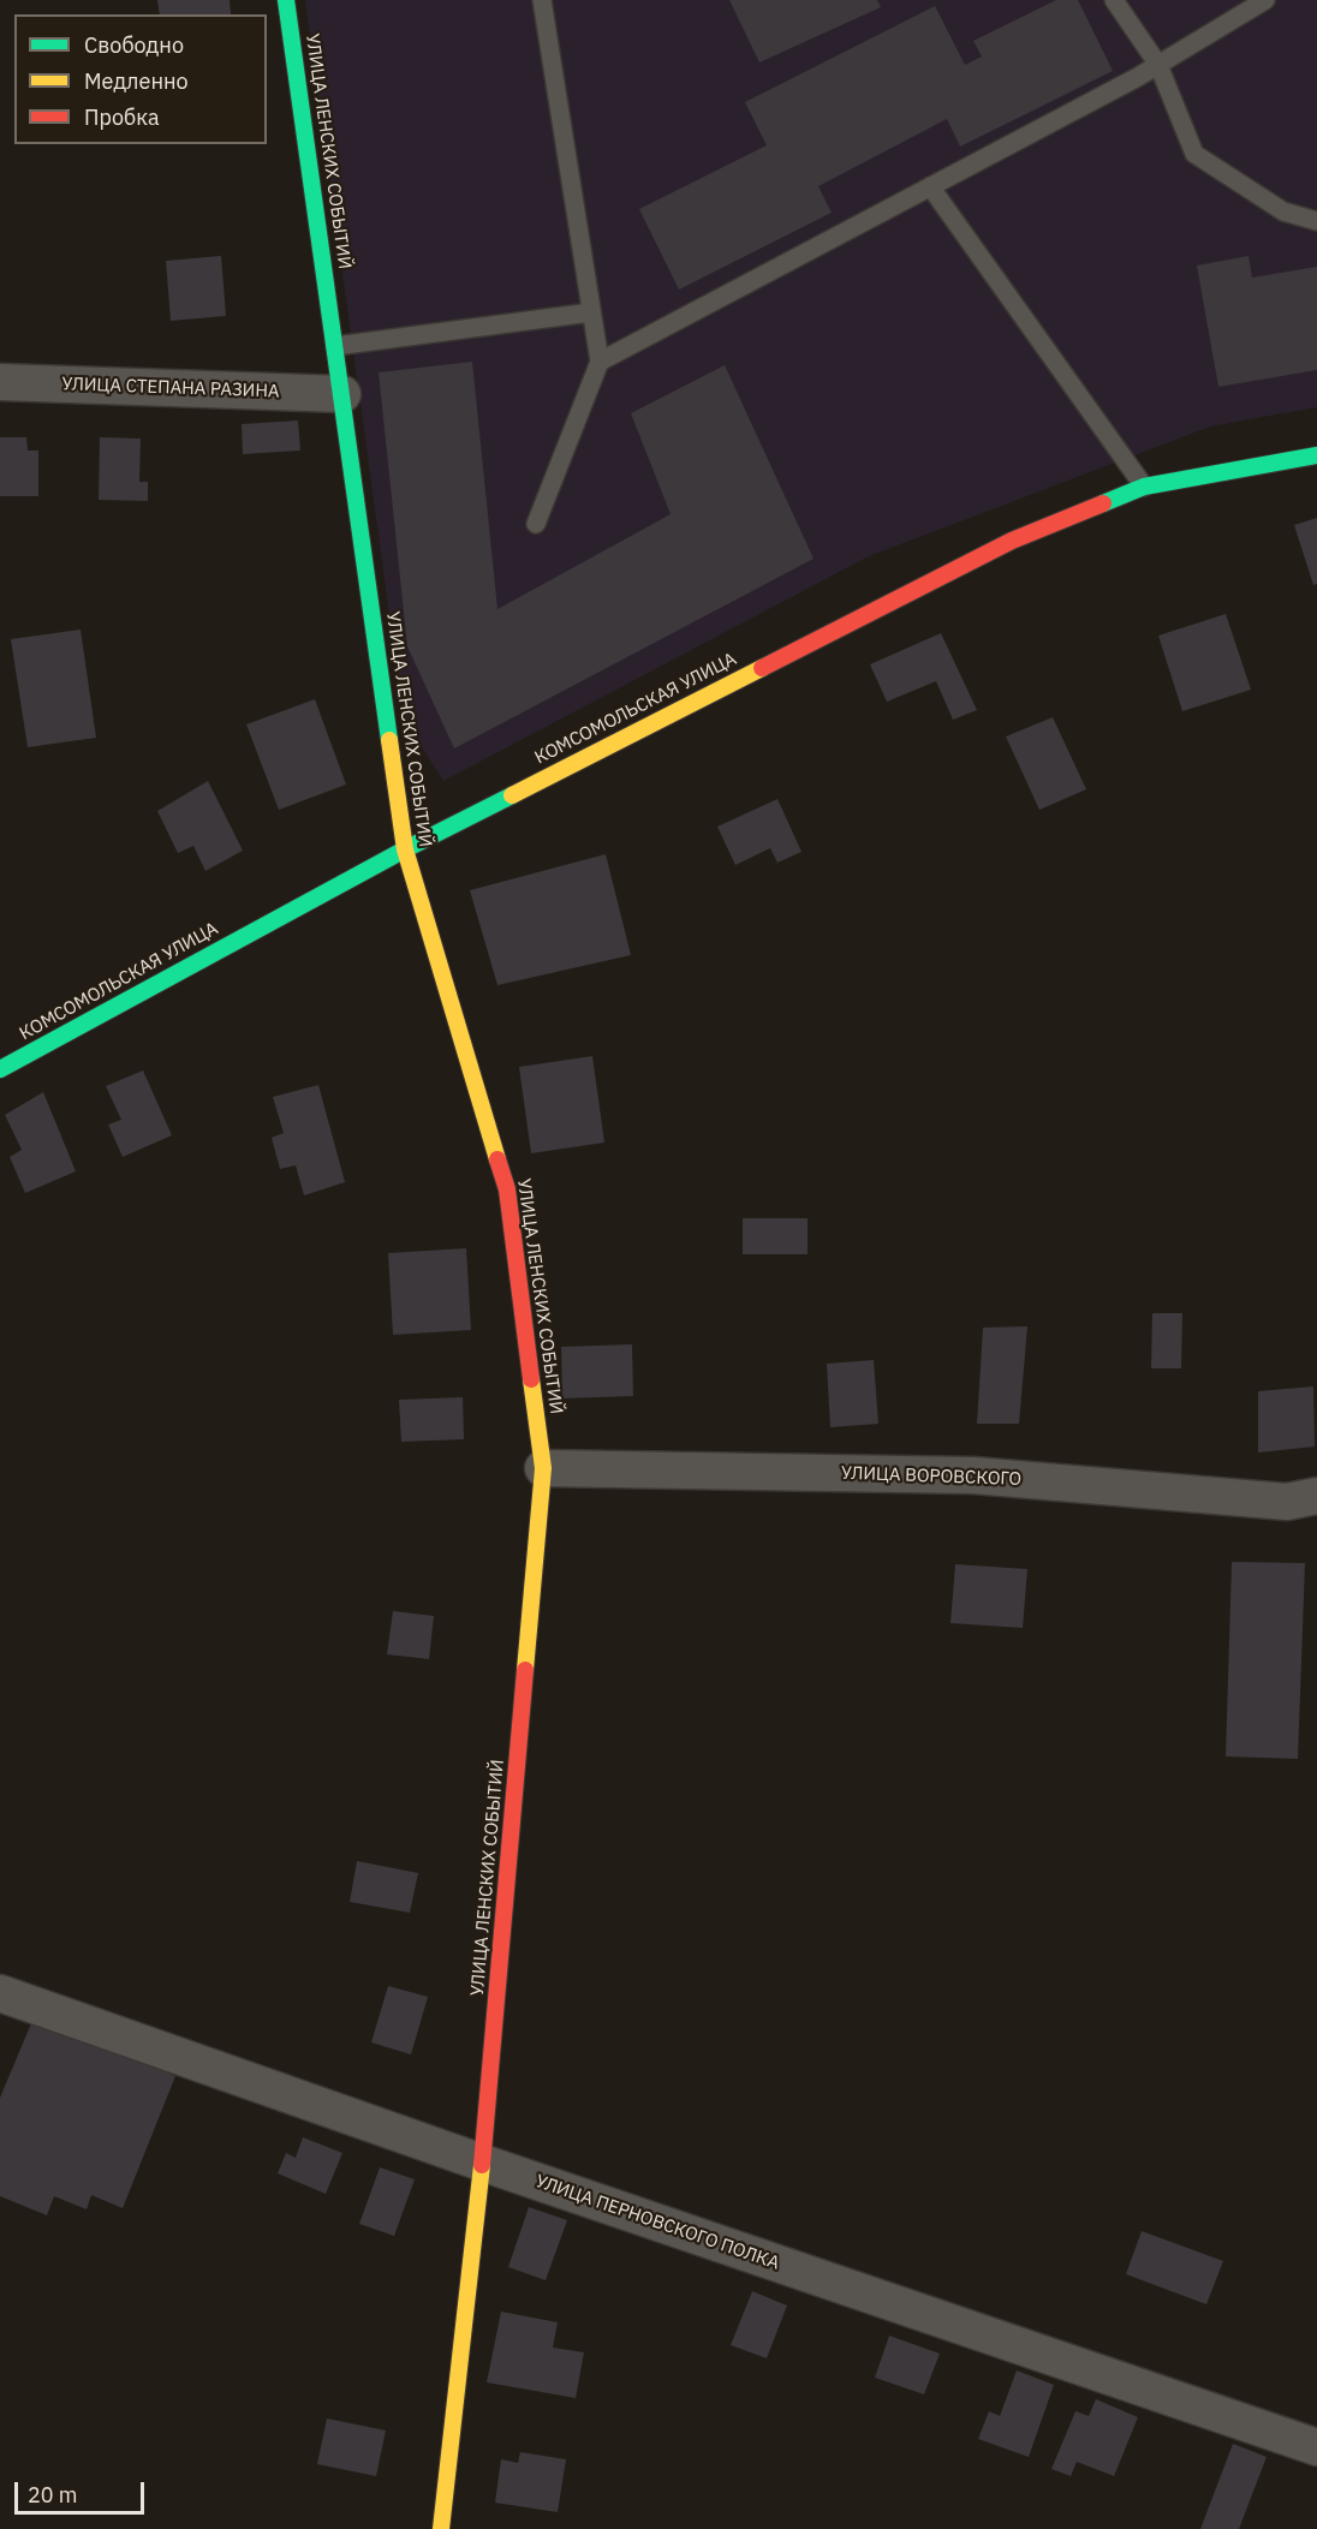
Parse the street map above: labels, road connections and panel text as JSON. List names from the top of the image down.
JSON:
{
  "streets": {
    "street": [
      "УЛИЦА ЛЕНСКИХ СОБЫТИЙ",
      "УЛИЦА СТЕПАНА РАЗИНА",
      "КОМСОМОЛЬСКАЯ УЛИЦА",
      "УЛИЦА ВОРОВСКОГО",
      "УЛИЦА ПЕРНОВСКОГО ПОЛКА"
    ]
  },
  "crossings": [
    ["УЛИЦА ЛЕНСКИХ СОБЫТИЙ", "УЛИЦА СТЕПАНА РАЗИНА"],
    ["УЛИЦА ЛЕНСКИХ СОБЫТИЙ", "КОМСОМОЛЬСКАЯ УЛИЦА"],
    ["УЛИЦА ЛЕНСКИХ СОБЫТИЙ", "УЛИЦА ВОРОВСКОГО"],
    ["УЛИЦА ЛЕНСКИХ СОБЫТИЙ", "УЛИЦА ПЕРНОВСКОГО ПОЛКА"]
  ],
  "legend": ["Свободно", "Медленно", "Пробка"],
  "scale_bar": "20 m"
}
